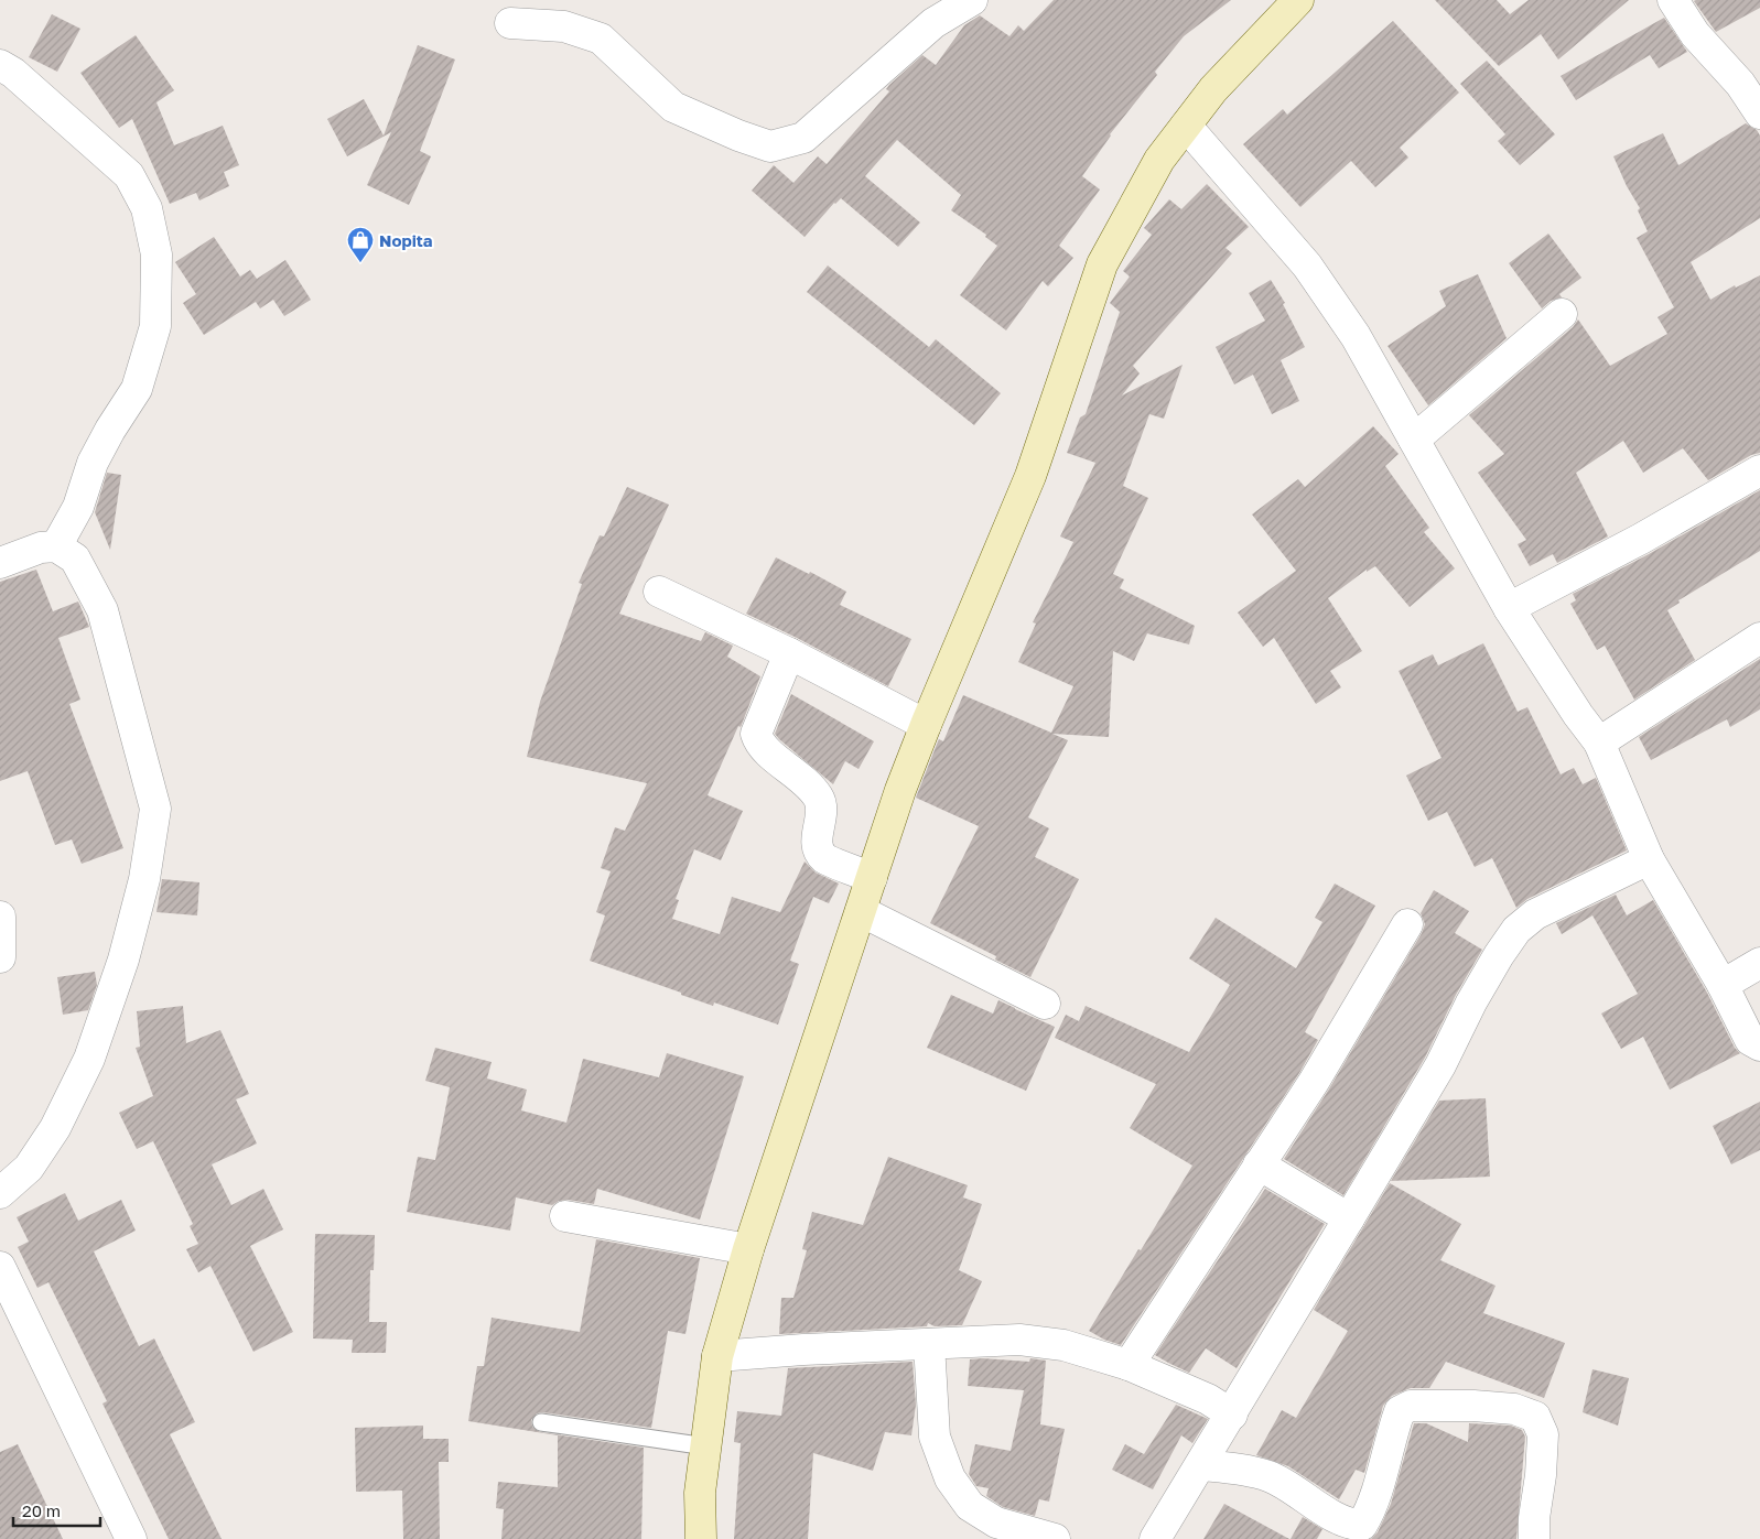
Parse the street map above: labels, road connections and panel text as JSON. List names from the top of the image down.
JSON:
{
  "places": {
    "shop": ["Nopita"]
  },
  "scale_bar": "20 m"
}
